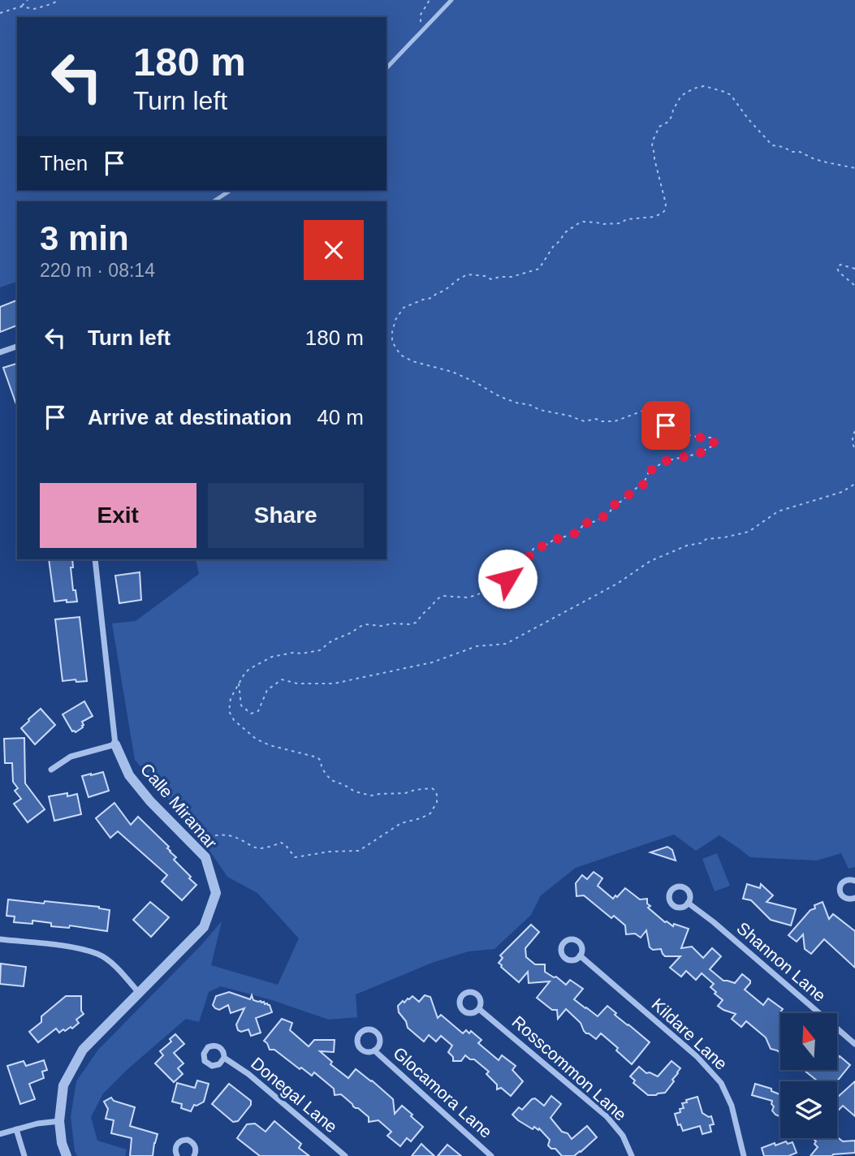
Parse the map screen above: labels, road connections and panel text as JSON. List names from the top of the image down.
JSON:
{
  "streets": {
    "street": [
      "Calle Miramar",
      "Shannon Lane",
      "Kildare Lane",
      "Rosscommon Lane",
      "Glocamora Lane",
      "Donegal Lane"
    ]
  },
  "north": "top",
  "page": {
    "turn": ["180 m", "Turn left"],
    "then": "Then",
    "heading": ["3 min", "220 m · 08:14"],
    "list": [
      {
        "name": "Turn left",
        "value": "180 m"
      },
      {
        "name": "Arrive at destination",
        "value": "40 m"
      }
    ],
    "buttons": ["Exit", "Share"]
  }
}
